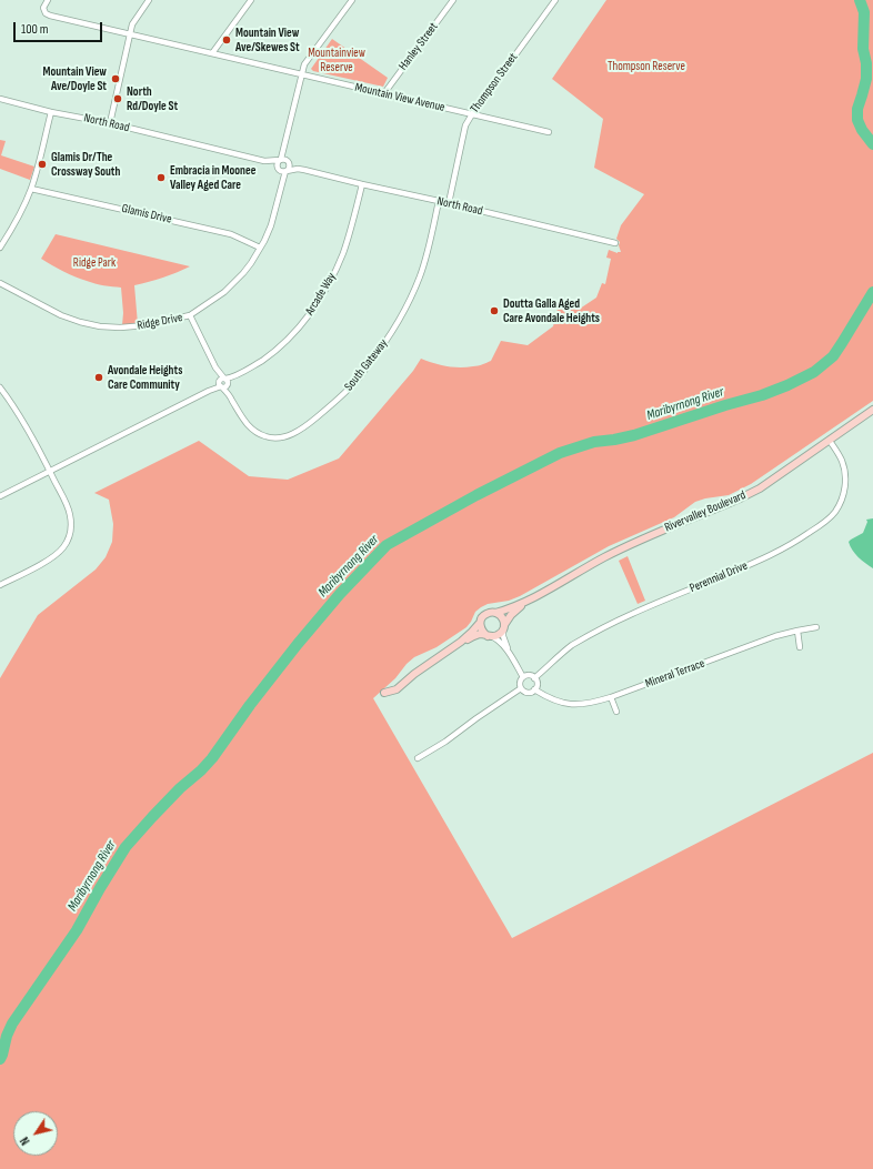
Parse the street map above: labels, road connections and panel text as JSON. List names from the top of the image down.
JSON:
{
  "streets": {
    "street": [
      "Hanley Street",
      "Thompson Street",
      "Mountain View Avenue",
      "North Road",
      "Glamis Drive",
      "Arcade Way",
      "Ridge Drive",
      "South Gateway",
      "Rivervalley Boulevard",
      "Perennial Drive",
      "Mineral Terrace"
    ]
  },
  "crossings": [
    ["Hanley Street", "Mountain View Avenue"],
    ["Thompson Street", "Mountain View Avenue"],
    ["Thompson Street", "North Road"],
    ["North Road", "Arcade Way"],
    ["North Road", "Ridge Drive"],
    ["North Road", "South Gateway"],
    ["Glamis Drive", "Ridge Drive"],
    ["Arcade Way", "South Gateway"],
    ["Ridge Drive", "South Gateway"],
    ["Rivervalley Boulevard", "Perennial Drive"],
    ["Perennial Drive", "Mineral Terrace"]
  ],
  "water": ["Maribyrnong River"],
  "parks": ["Mountainview Reserve", "Thompson Reserve", "Ridge Park"],
  "places": [
    "Mountain View Ave/Skewes St",
    "Mountain View Ave/Doyle St",
    "North Rd/Doyle St",
    "Glamis Dr/The Crossway South",
    "Embracia in Moonee Valley Aged Care",
    "Doutta Galla Aged Care Avondale Heights",
    "Avondale Heights Care Community"
  ],
  "scale_bar": "100 m",
  "north": "bottom left"
}
